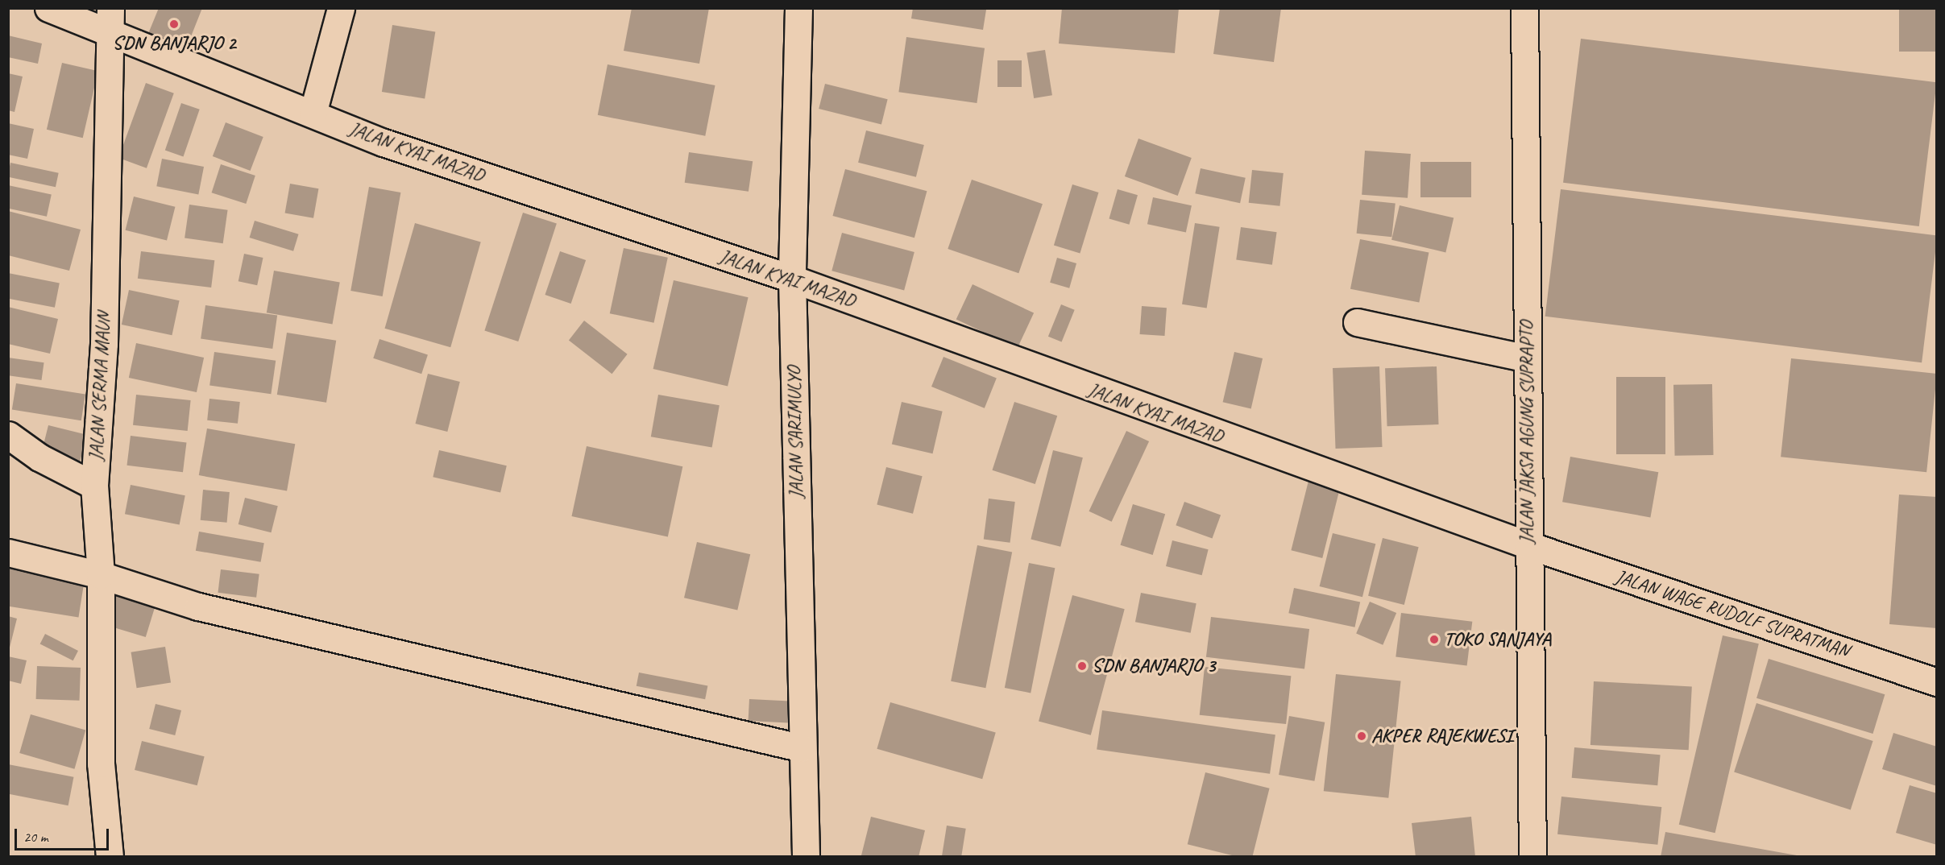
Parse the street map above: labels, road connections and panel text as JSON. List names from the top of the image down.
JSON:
{
  "streets": {
    "street": [
      "JALAN KYAI MAZAD",
      "JALAN SERMA MAUN",
      "JALAN SARIMULYO",
      "JALAN JAKSA AGUNG SUPRAPTO",
      "JALAN WAGE RUDOLF SUPRATMAN"
    ]
  },
  "crossings": [
    ["JALAN KYAI MAZAD", "JALAN SERMA MAUN"],
    ["JALAN KYAI MAZAD", "JALAN SARIMULYO"],
    ["JALAN KYAI MAZAD", "JALAN JAKSA AGUNG SUPRAPTO"],
    ["JALAN KYAI MAZAD", "JALAN WAGE RUDOLF SUPRATMAN"],
    ["JALAN JAKSA AGUNG SUPRAPTO", "JALAN WAGE RUDOLF SUPRATMAN"]
  ],
  "places": [
    "SDN BANJARJO 2",
    "TOKO SANJAYA",
    "SDN BANJARJO 3",
    "AKPER RAJEKWESI"
  ],
  "scale_bar": "20 m"
}
